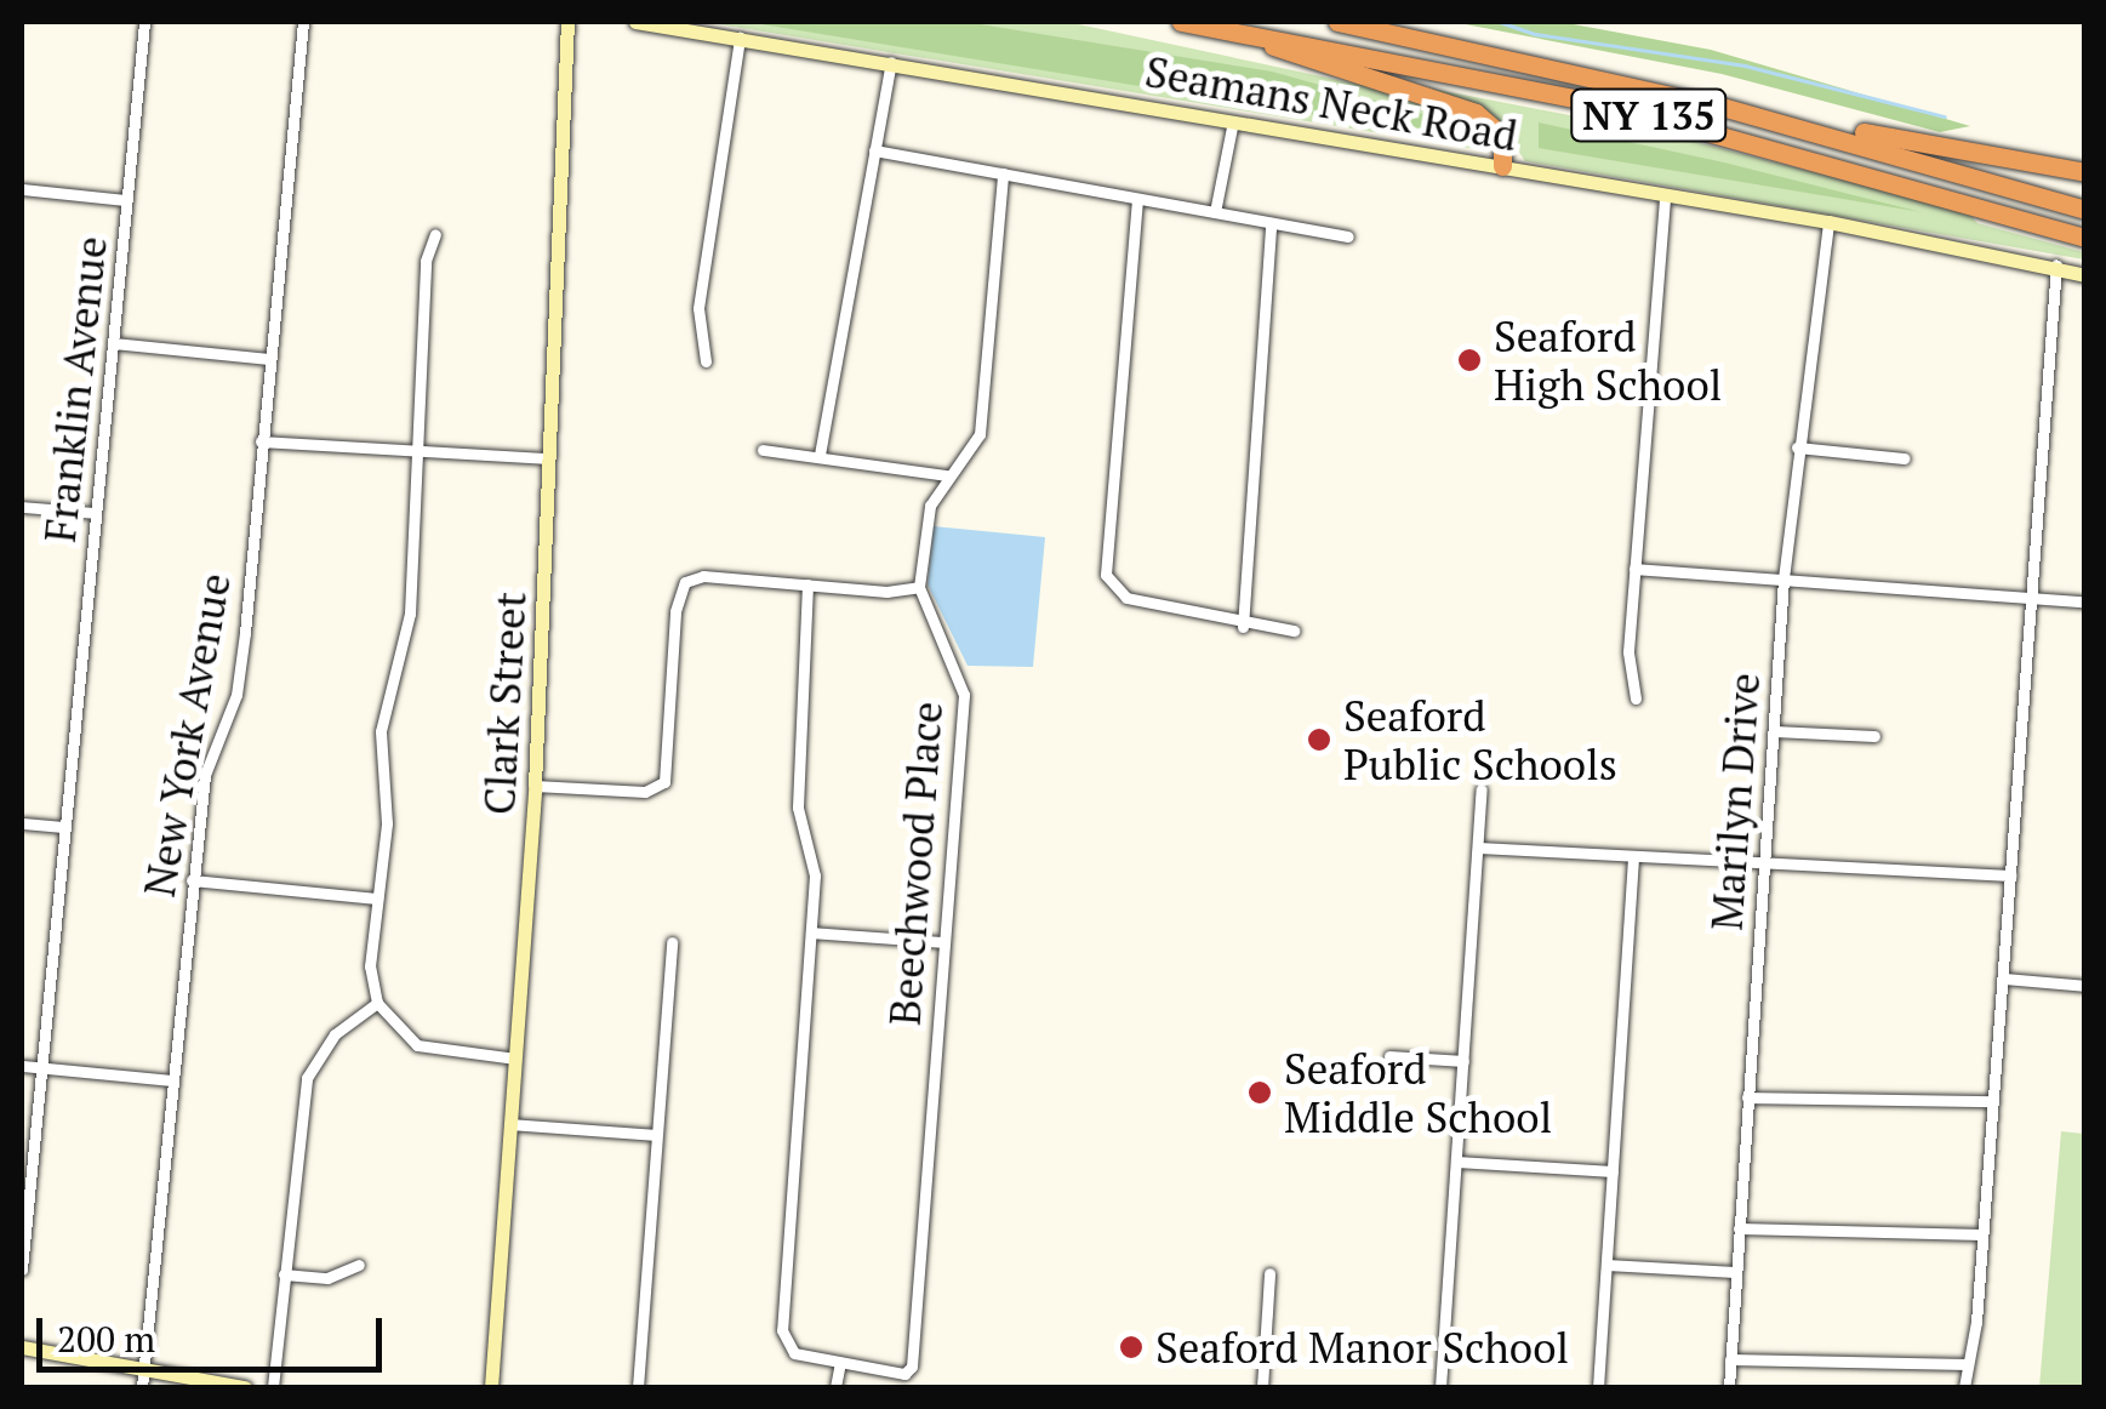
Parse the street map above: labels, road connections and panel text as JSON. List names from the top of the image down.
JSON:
{
  "streets": {
    "highway": ["NY 135"],
    "street": [
      "Seamans Neck Road",
      "Franklin Avenue",
      "Clark Street",
      "New York Avenue",
      "Marilyn Drive",
      "Beechwood Place"
    ]
  },
  "crossings": [
    ["Seamans Neck Road", "Marilyn Drive"]
  ],
  "places": [
    "Seaford High School",
    "Seaford Public Schools",
    "Seaford Middle School",
    "Seaford Manor School"
  ],
  "scale_bar": "200 m"
}
